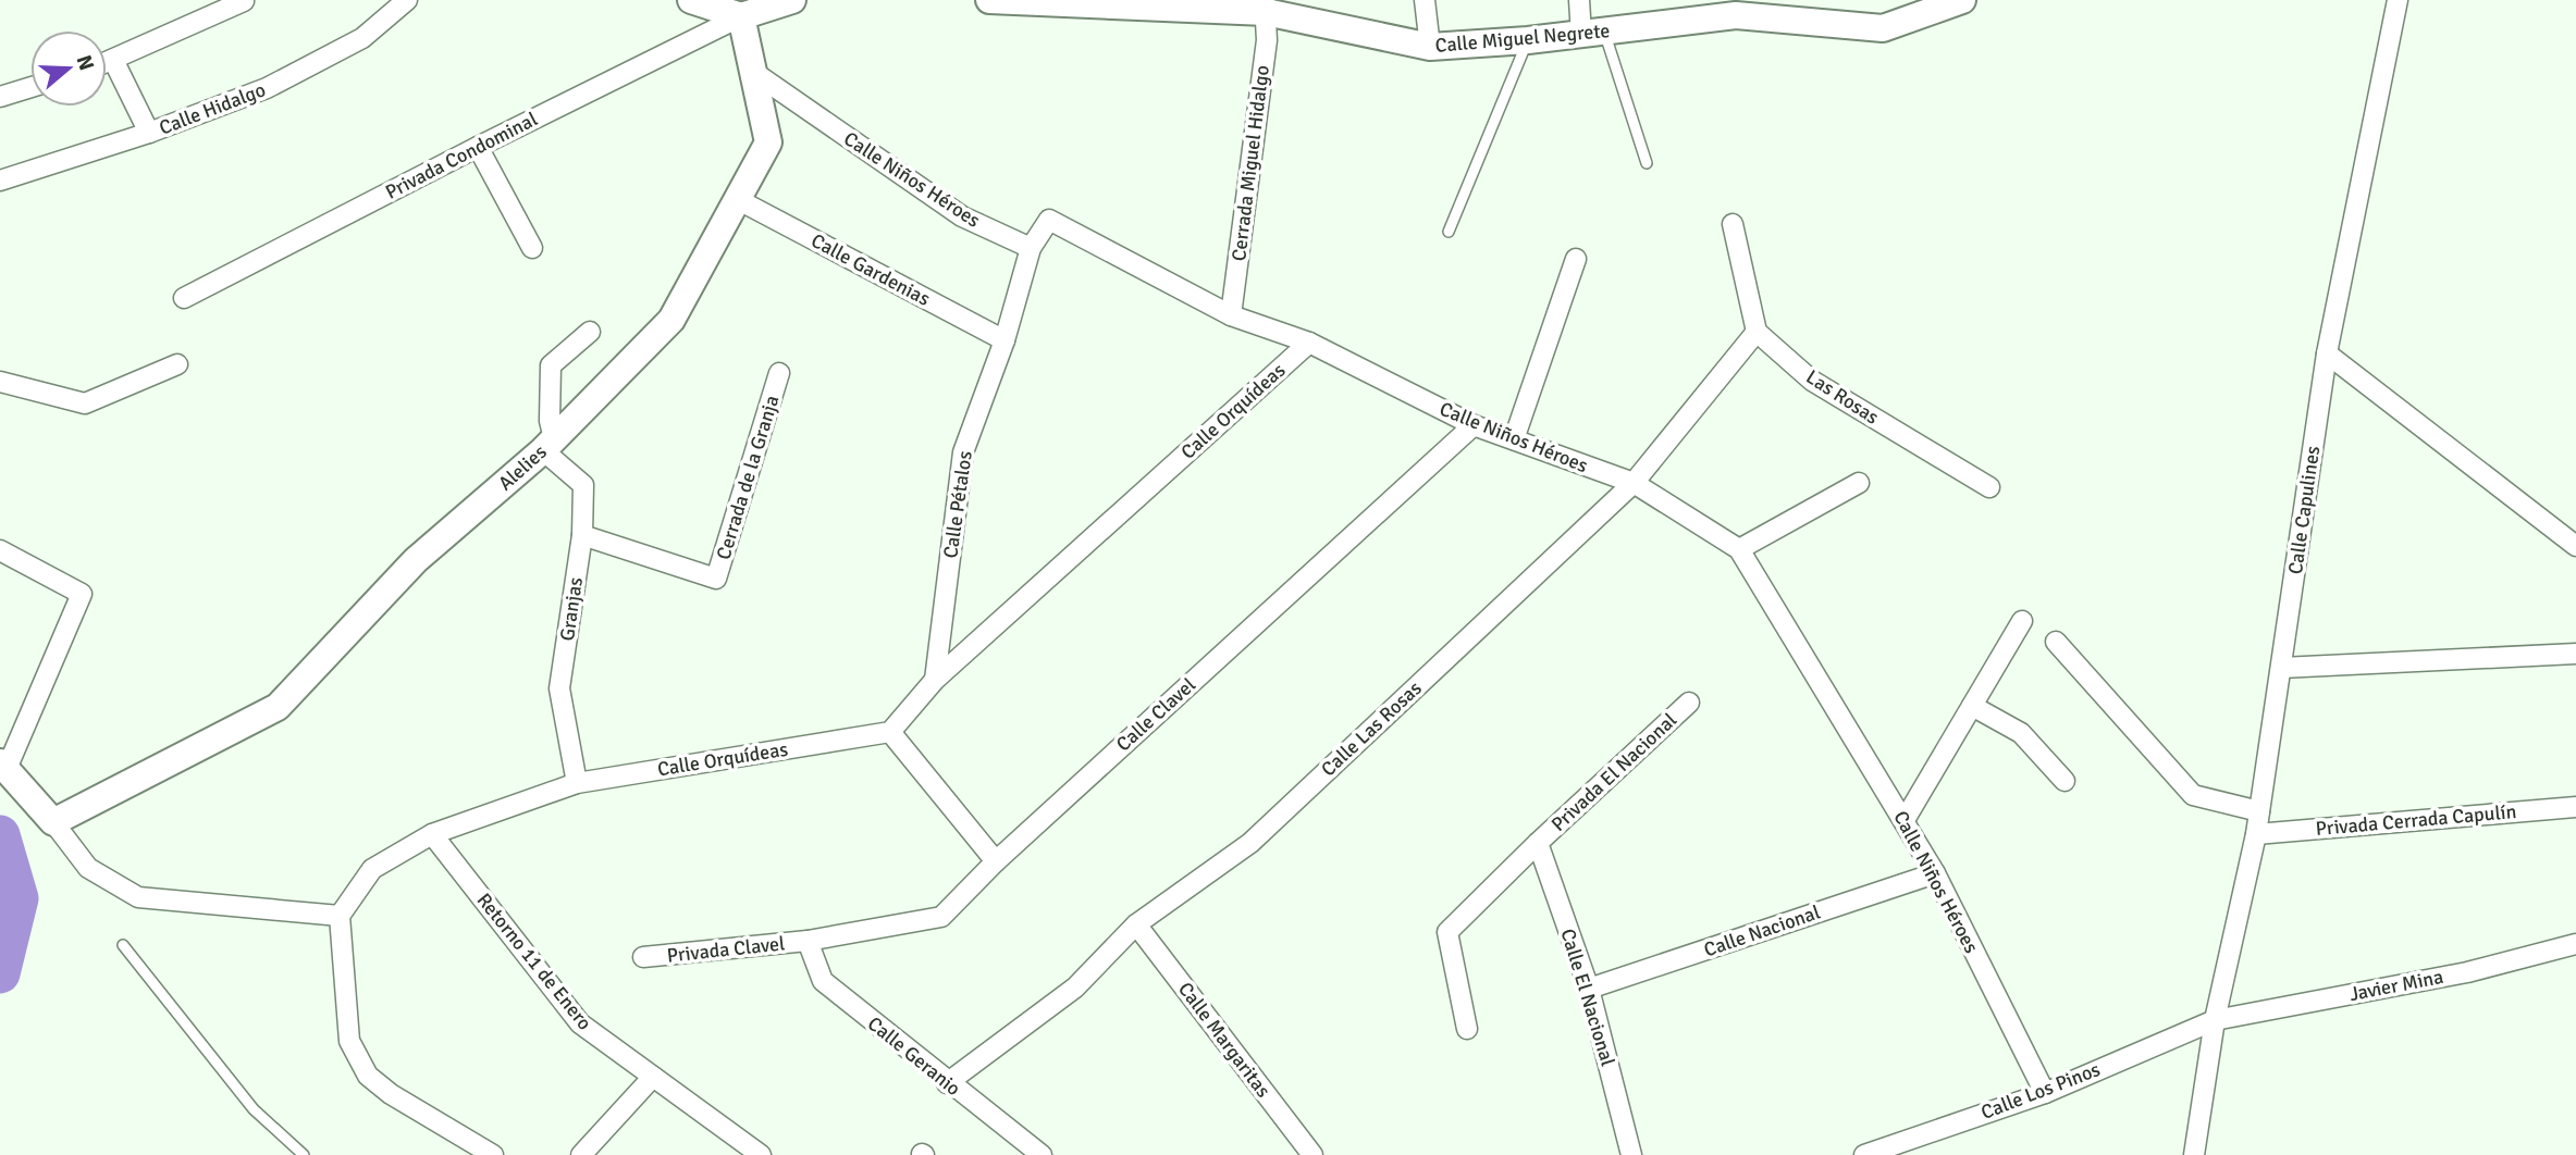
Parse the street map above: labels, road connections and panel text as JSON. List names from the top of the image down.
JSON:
{
  "streets": {
    "street": [
      "Calle Miguel Negrete",
      "Calle Hidalgo",
      "Privada Condominal",
      "Cerrada Miguel Hidalgo",
      "Calle Niños Héroes",
      "Calle Gardenias",
      "Las Rosas",
      "Calle Orquídeas",
      "Alelies",
      "Cerrada de la Granja",
      "Calle Pétalos",
      "Calle Capulines",
      "Granjas",
      "Calle Clavel",
      "Calle Las Rosas",
      "Privada El Nacional",
      "Privada Cerrada Capulín",
      "Calle Nacional",
      "Privada Clavel",
      "Retorno 11 de Enero",
      "Javier Mina",
      "Calle El Nacional",
      "Calle Margaritas",
      "Calle Geranio",
      "Calle Los Pinos"
    ]
  },
  "crossings": [
    ["Calle Miguel Negrete", "Cerrada Miguel Hidalgo"],
    ["Privada Condominal", "Alelies"],
    ["Cerrada Miguel Hidalgo", "Calle Niños Héroes"],
    ["Calle Niños Héroes", "Calle Orquídeas"],
    ["Calle Niños Héroes", "Alelies"],
    ["Calle Niños Héroes", "Calle Pétalos"],
    ["Calle Niños Héroes", "Calle Clavel"],
    ["Calle Niños Héroes", "Calle Las Rosas"],
    ["Calle Niños Héroes", "Calle Nacional"],
    ["Calle Niños Héroes", "Calle Los Pinos"],
    ["Calle Gardenias", "Alelies"],
    ["Calle Gardenias", "Calle Pétalos"],
    ["Las Rosas", "Calle Las Rosas"],
    ["Calle Orquídeas", "Calle Pétalos"],
    ["Calle Orquídeas", "Granjas"],
    ["Calle Orquídeas", "Retorno 11 de Enero"],
    ["Alelies", "Granjas"],
    ["Cerrada de la Granja", "Granjas"],
    ["Calle Capulines", "Privada Cerrada Capulín"],
    ["Calle Capulines", "Javier Mina"],
    ["Calle Capulines", "Calle Los Pinos"],
    ["Calle Clavel", "Privada Clavel"],
    ["Calle Clavel", "Calle Geranio"],
    ["Calle Las Rosas", "Calle Margaritas"],
    ["Calle Las Rosas", "Calle Geranio"],
    ["Privada El Nacional", "Calle El Nacional"],
    ["Calle Nacional", "Calle El Nacional"],
    ["Privada Clavel", "Calle Geranio"],
    ["Javier Mina", "Calle Los Pinos"]
  ],
  "north": "right"
}
